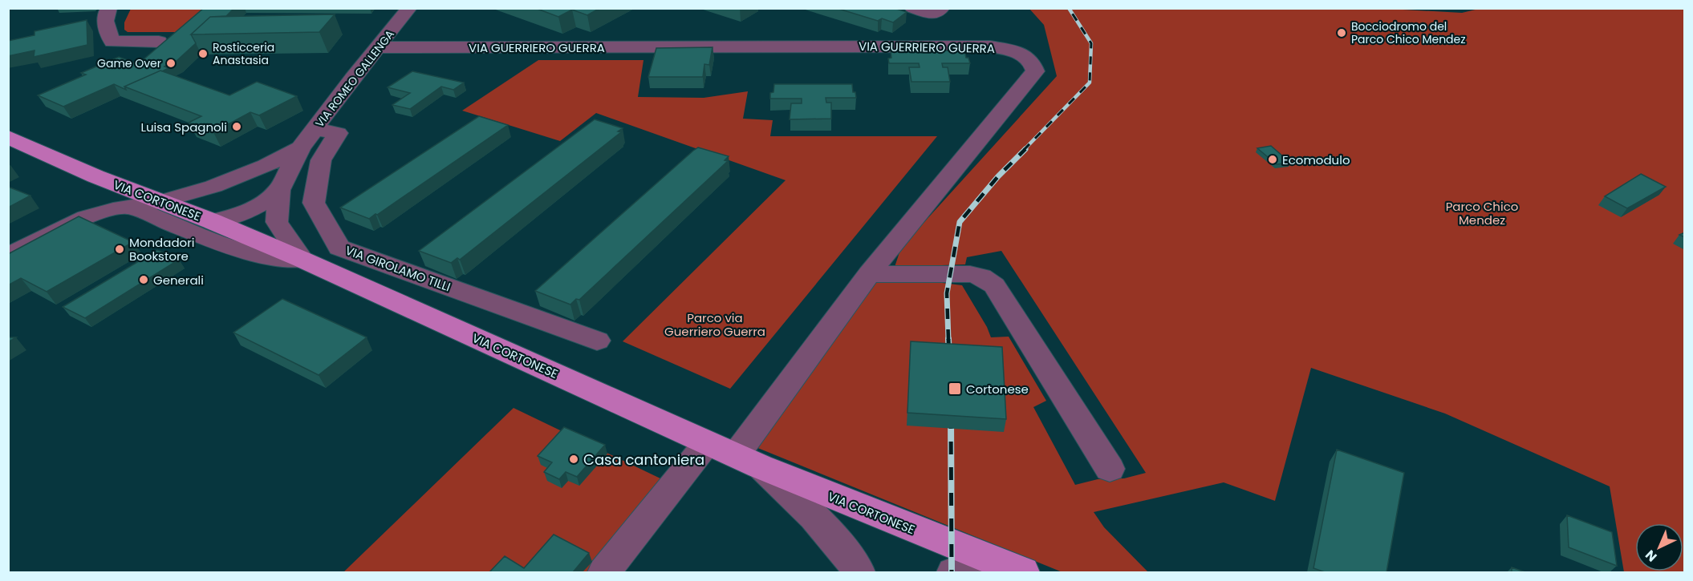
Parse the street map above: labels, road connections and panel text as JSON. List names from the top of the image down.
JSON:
{
  "streets": {
    "main road": ["VIA CORTONESE"],
    "street": ["VIA GUERRIERO GUERRA", "VIA ROMEO GALLENGA", "VIA GIROLAMO TILLI"]
  },
  "crossings": [
    ["VIA GUERRIERO GUERRA", "VIA ROMEO GALLENGA"],
    ["VIA GUERRIERO GUERRA", "VIA CORTONESE"],
    ["VIA ROMEO GALLENGA", "VIA CORTONESE"],
    ["VIA ROMEO GALLENGA", "VIA GIROLAMO TILLI"]
  ],
  "parks": ["Parco Chico Mendez", "Parco via Guerriero Guerra"],
  "places": {
    "other": [
      "Bocciodromo del Parco Chico Mendez",
      "Rosticceria Anastasia",
      "Game Over",
      "Luisa Spagnoli",
      "Ecomodulo",
      "Mondadori Bookstore",
      "Generali",
      "Casa cantoniera"
    ],
    "transit": ["Cortonese"]
  },
  "north": "bottom left"
}
